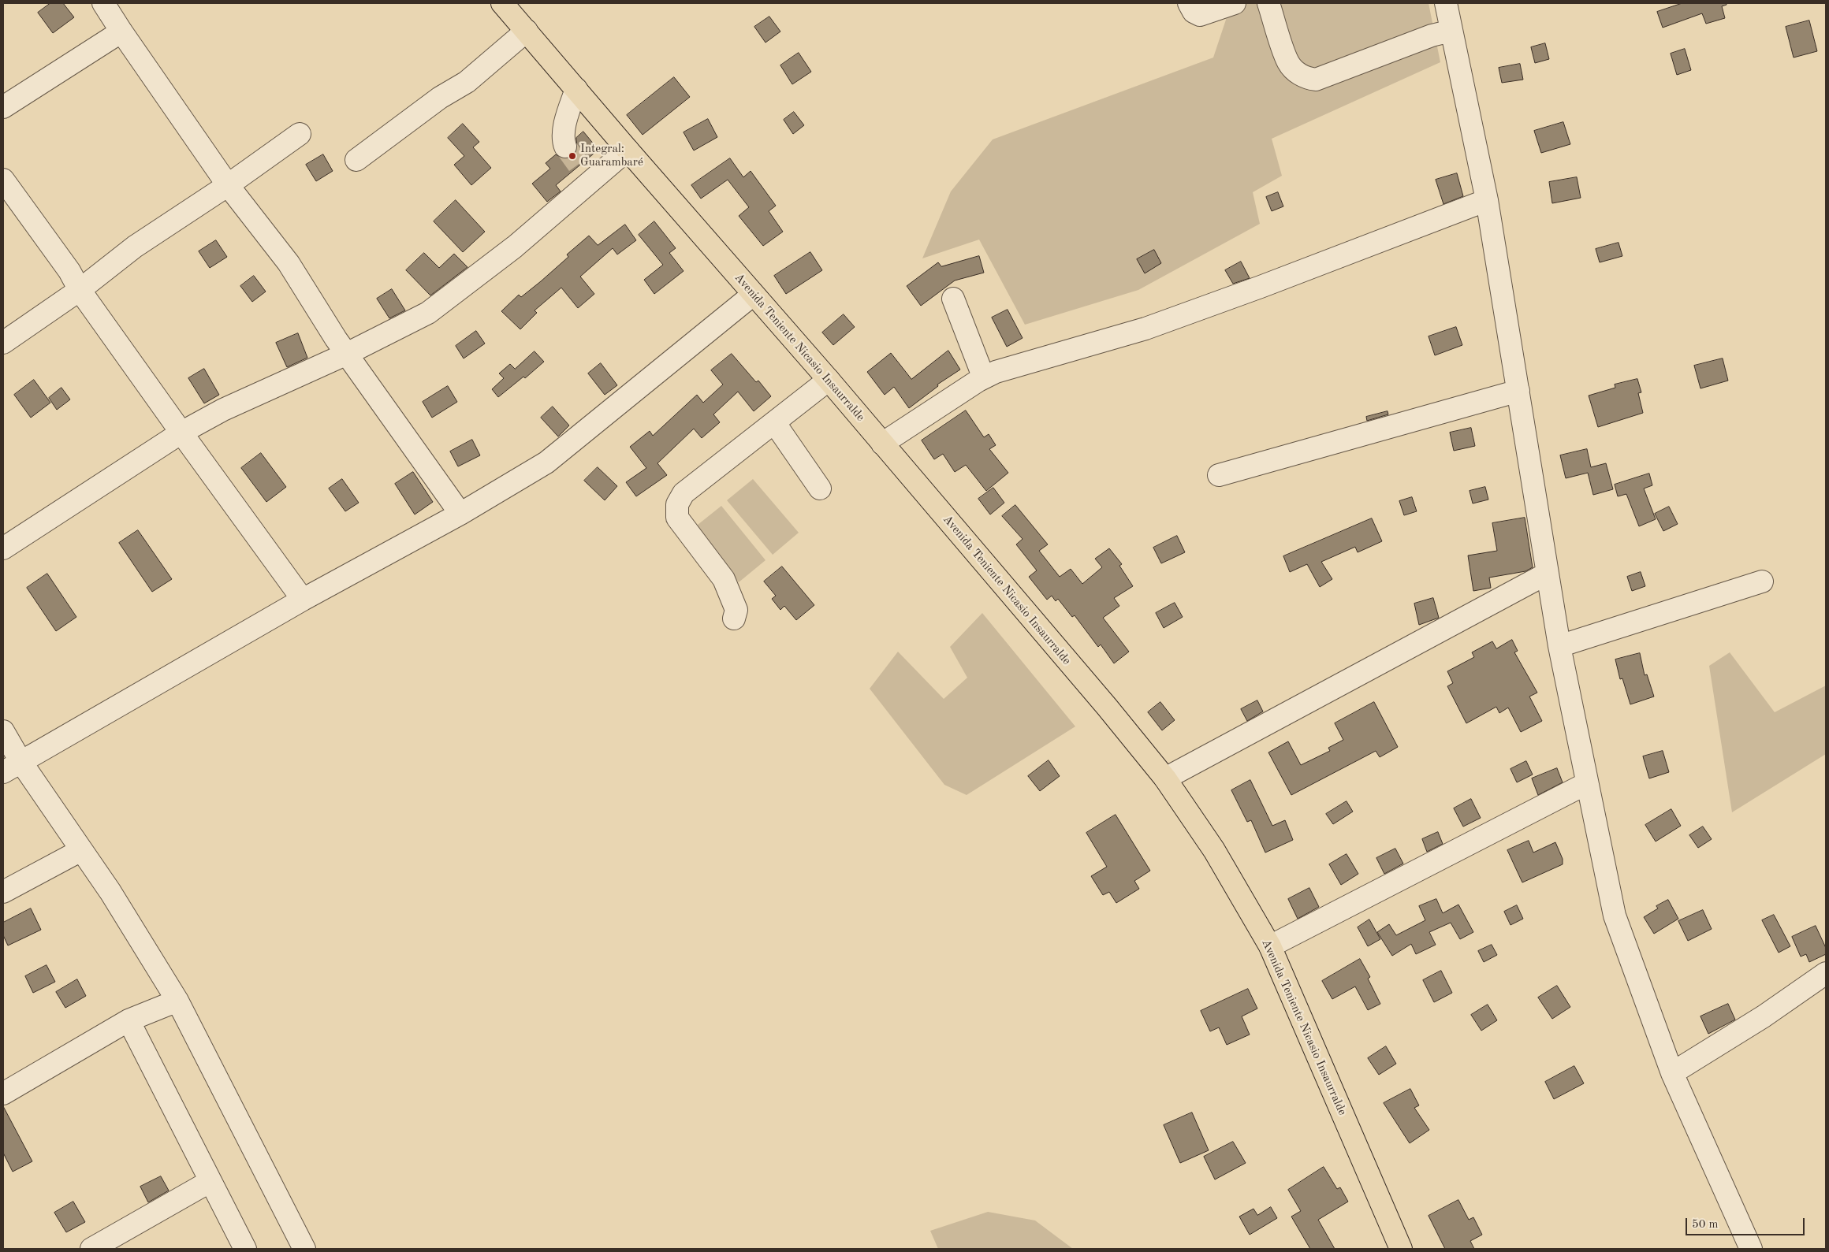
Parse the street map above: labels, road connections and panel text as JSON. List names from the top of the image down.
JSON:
{
  "streets": {
    "main road": ["Avenida Teniente Nicasio Insaurralde"]
  },
  "places": ["Integral: Guarambaré"],
  "scale_bar": "50 m"
}
